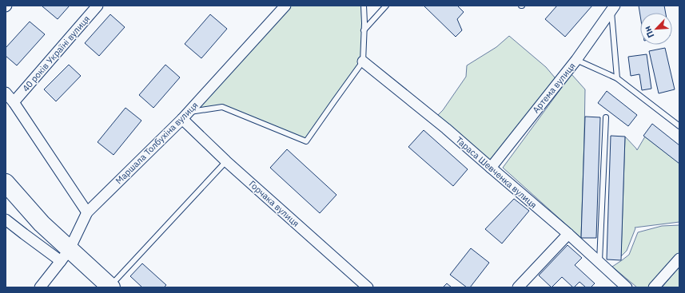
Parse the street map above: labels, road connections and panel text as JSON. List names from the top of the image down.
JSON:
{
  "streets": {
    "street": [
      "40 років Україні вулиця",
      "Артема вулиця",
      "Маршала Толбухіна вулиця",
      "Тараса Шевченка вулиця",
      "Горчака вулиця"
    ]
  },
  "crossings": [
    ["Артема вулиця", "Тараса Шевченка вулиця"],
    ["Маршала Толбухіна вулиця", "Горчака вулиця"]
  ],
  "north": "bottom left"
}
